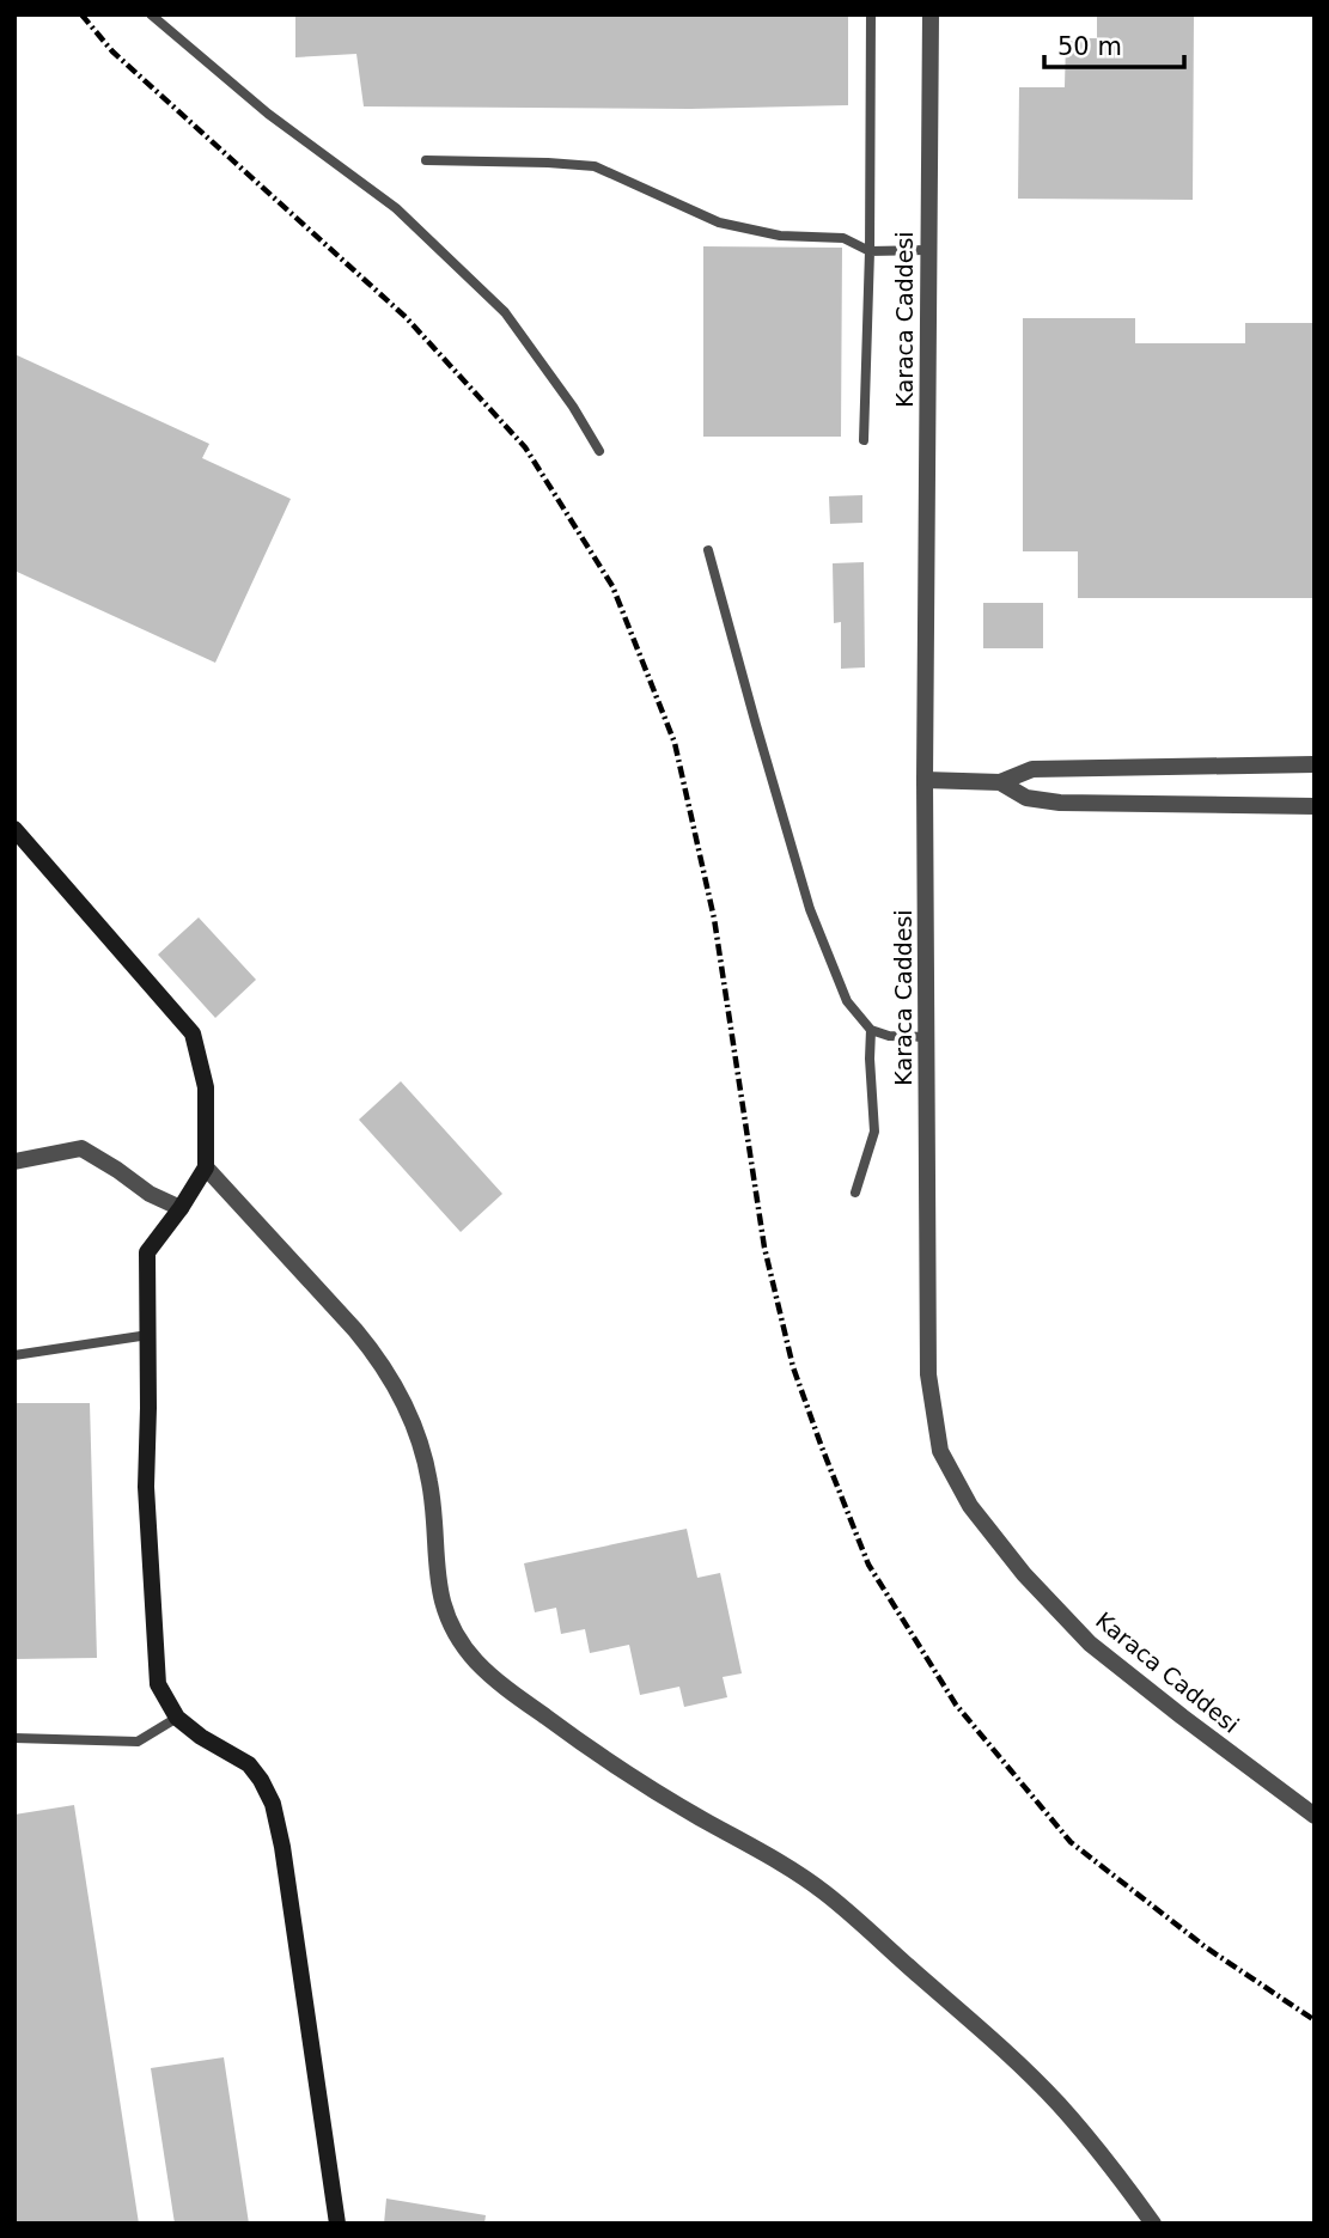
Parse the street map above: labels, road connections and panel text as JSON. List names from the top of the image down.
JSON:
{
  "streets": {
    "street": ["Karaca Caddesi"]
  },
  "scale_bar": "50 m"
}
